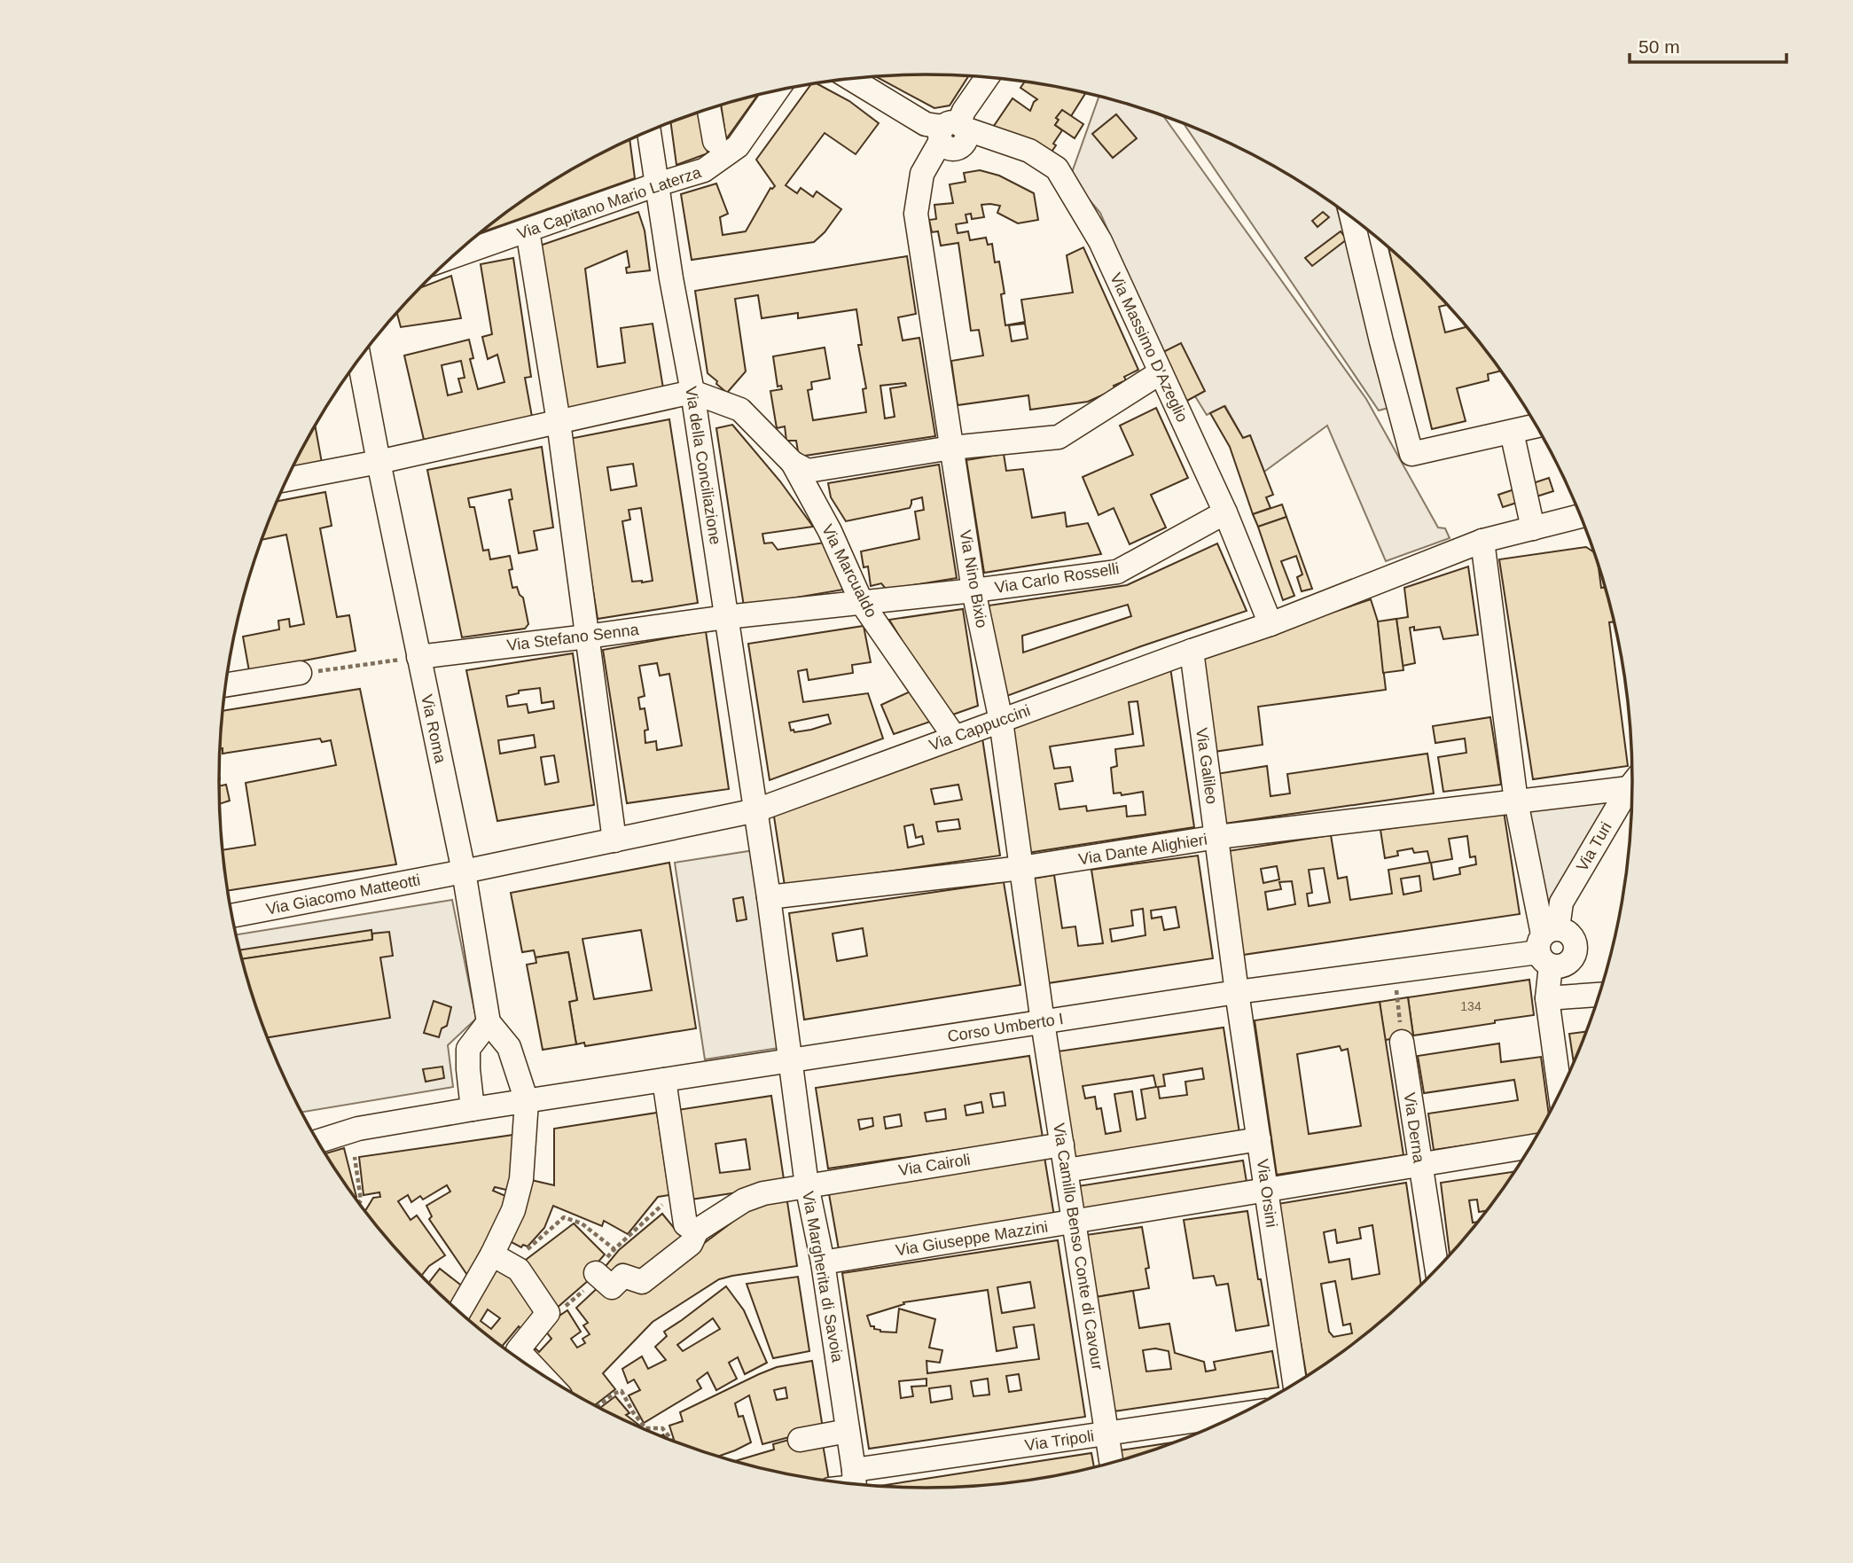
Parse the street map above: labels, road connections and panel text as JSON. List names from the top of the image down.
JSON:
{
  "streets": {
    "street": [
      "Via Capitano Mario Laterza",
      "Via Massimo D'Azeglio",
      "Via della Conciliazione",
      "Via Marcualdo",
      "Via Carlo Rosselli",
      "Via Nino Bixio",
      "Via Stefano Senna",
      "Via Cappuccini",
      "Via Roma",
      "Via Galileo",
      "Via Turi",
      "Via Dante Alighieri",
      "Via Giacomo Matteotti",
      "Corso Umberto I",
      "Via Derna",
      "Via Cairoli",
      "Via Orsini",
      "Via Giuseppe Mazzini",
      "Via Camillo Benso Conte di Cavour",
      "Via Margherita di Savoia",
      "Via Tripoli"
    ]
  },
  "crossings": [
    ["Via Capitano Mario Laterza", "Via della Conciliazione"],
    ["Via Massimo D'Azeglio", "Via Carlo Rosselli"],
    ["Via Massimo D'Azeglio", "Via Nino Bixio"],
    ["Via Massimo D'Azeglio", "Via Cappuccini"],
    ["Via della Conciliazione", "Via Marcualdo"],
    ["Via della Conciliazione", "Via Carlo Rosselli"],
    ["Via della Conciliazione", "Via Stefano Senna"],
    ["Via della Conciliazione", "Via Cappuccini"],
    ["Via della Conciliazione", "Via Dante Alighieri"],
    ["Via della Conciliazione", "Via Margherita di Savoia"],
    ["Via Marcualdo", "Via Carlo Rosselli"],
    ["Via Marcualdo", "Via Cappuccini"],
    ["Via Carlo Rosselli", "Via Nino Bixio"],
    ["Via Carlo Rosselli", "Via Stefano Senna"],
    ["Via Nino Bixio", "Via Cappuccini"],
    ["Via Nino Bixio", "Via Dante Alighieri"],
    ["Via Nino Bixio", "Corso Umberto I"],
    ["Via Nino Bixio", "Via Camillo Benso Conte di Cavour"],
    ["Via Stefano Senna", "Via Roma"],
    ["Via Cappuccini", "Via Roma"],
    ["Via Cappuccini", "Via Galileo"],
    ["Via Cappuccini", "Via Giacomo Matteotti"],
    ["Via Roma", "Via Giacomo Matteotti"],
    ["Via Galileo", "Via Dante Alighieri"],
    ["Via Galileo", "Corso Umberto I"],
    ["Via Galileo", "Via Orsini"],
    ["Via Turi", "Corso Umberto I"],
    ["Via Dante Alighieri", "Via Margherita di Savoia"],
    ["Corso Umberto I", "Via Orsini"],
    ["Corso Umberto I", "Via Camillo Benso Conte di Cavour"],
    ["Corso Umberto I", "Via Margherita di Savoia"],
    ["Via Derna", "Via Giuseppe Mazzini"],
    ["Via Cairoli", "Via Camillo Benso Conte di Cavour"],
    ["Via Cairoli", "Via Margherita di Savoia"],
    ["Via Orsini", "Via Giuseppe Mazzini"],
    ["Via Giuseppe Mazzini", "Via Camillo Benso Conte di Cavour"],
    ["Via Giuseppe Mazzini", "Via Margherita di Savoia"],
    ["Via Camillo Benso Conte di Cavour", "Via Tripoli"],
    ["Via Margherita di Savoia", "Via Tripoli"]
  ],
  "house_numbers": ["134"],
  "scale_bar": "50 m"
}
